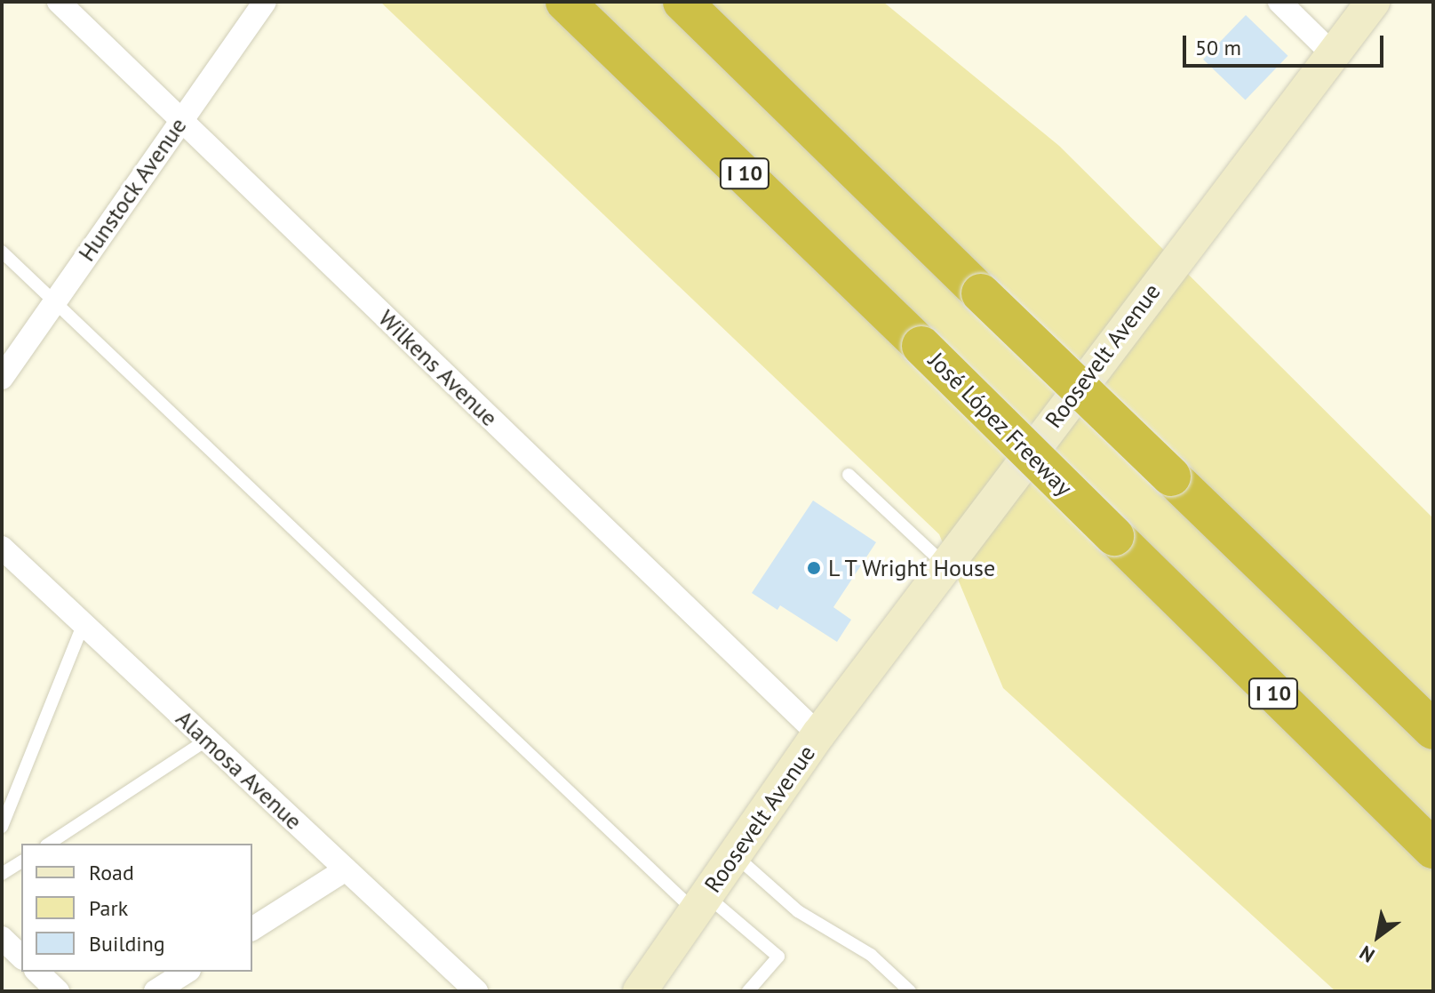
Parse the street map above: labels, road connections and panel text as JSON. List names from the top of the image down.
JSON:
{
  "streets": {
    "highway": ["I 10", "José López Freeway"],
    "main road": ["Roosevelt Avenue"],
    "street": ["Hunstock Avenue", "Wilkens Avenue", "Alamosa Avenue"]
  },
  "crossings": [
    ["Hunstock Avenue", "Wilkens Avenue"],
    ["Roosevelt Avenue", "Wilkens Avenue"]
  ],
  "places": ["L T Wright House"],
  "legend": ["Road", "Park", "Building"],
  "scale_bar": "50 m",
  "north": "bottom left"
}
